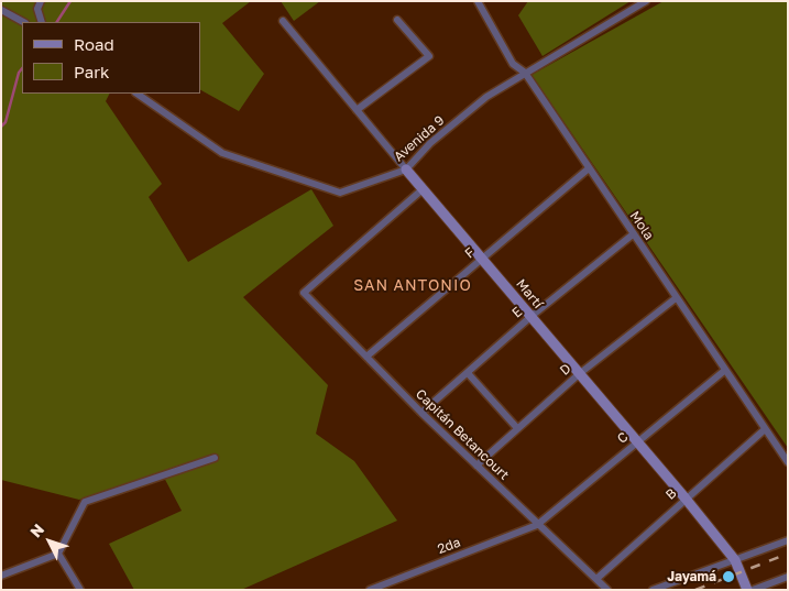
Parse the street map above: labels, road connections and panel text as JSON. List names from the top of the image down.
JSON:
{
  "streets": {
    "street": [
      "Avenida 9",
      "Mola",
      "F",
      "Martí",
      "E",
      "D",
      "Capitán Betancourt",
      "C",
      "B",
      "2da"
    ]
  },
  "crossings": [
    ["Avenida 9", "Mola"],
    ["Avenida 9", "Martí"],
    ["Mola", "F"],
    ["Mola", "E"],
    ["Mola", "D"],
    ["Mola", "C"],
    ["Mola", "B"],
    ["F", "Martí"],
    ["F", "Capitán Betancourt"],
    ["Martí", "E"],
    ["Martí", "D"],
    ["Martí", "Capitán Betancourt"],
    ["Martí", "C"],
    ["Martí", "B"],
    ["E", "Capitán Betancourt"],
    ["D", "Capitán Betancourt"],
    ["Capitán Betancourt", "C"],
    ["Capitán Betancourt", "B"],
    ["Capitán Betancourt", "2da"],
    ["C", "2da"]
  ],
  "districts": ["SAN ANTONIO"],
  "places": ["Jayamá"],
  "legend": ["Road", "Park"],
  "north": "top left"
}
